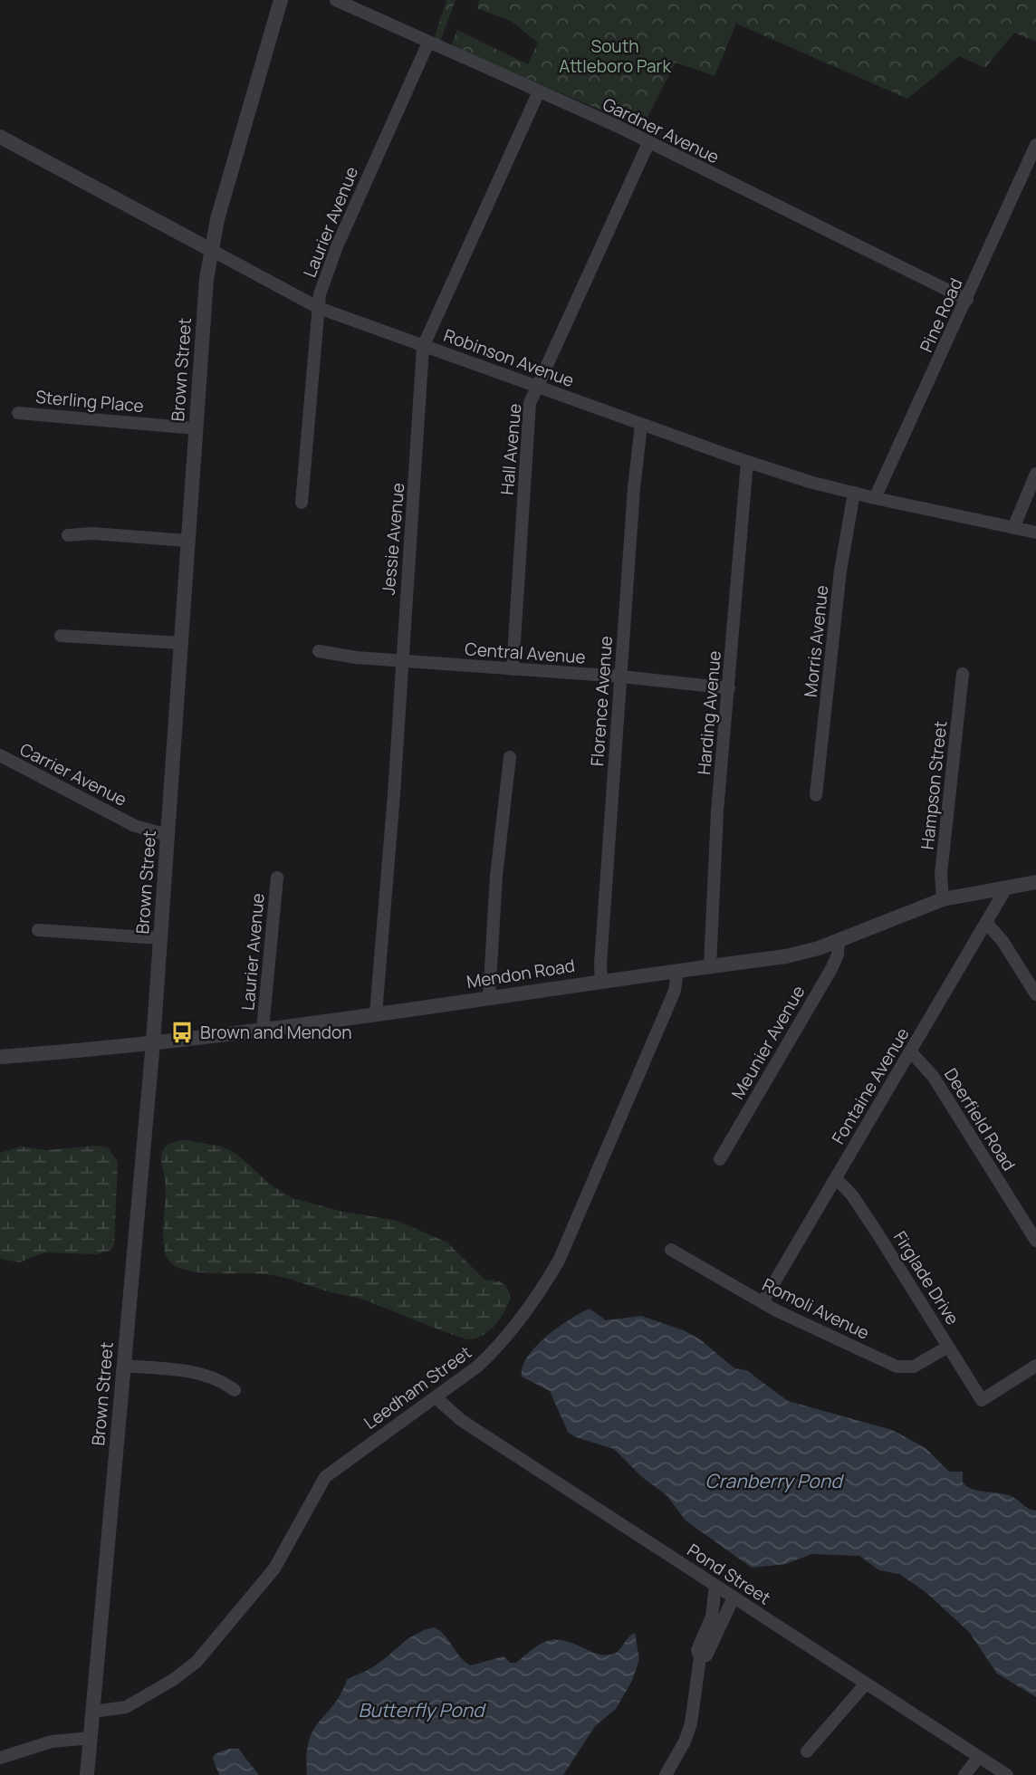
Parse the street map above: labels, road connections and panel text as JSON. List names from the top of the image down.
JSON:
{
  "streets": {
    "street": [
      "Gardner Avenue",
      "Laurier Avenue",
      "Pine Road",
      "Robinson Avenue",
      "Brown Street",
      "Sterling Place",
      "Hall Avenue",
      "Jessie Avenue",
      "Morris Avenue",
      "Central Avenue",
      "Florence Avenue",
      "Harding Avenue",
      "Carrier Avenue",
      "Hampson Street",
      "Mendon Road",
      "Meunier Avenue",
      "Fontaine Avenue",
      "Deerfield Road",
      "Firglade Drive",
      "Romoli Avenue",
      "Leedham Street",
      "Pond Street"
    ]
  },
  "crossings": [
    ["Gardner Avenue", "Laurier Avenue"],
    ["Gardner Avenue", "Pine Road"],
    ["Gardner Avenue", "Hall Avenue"],
    ["Gardner Avenue", "Jessie Avenue"],
    ["Laurier Avenue", "Robinson Avenue"],
    ["Laurier Avenue", "Mendon Road"],
    ["Pine Road", "Robinson Avenue"],
    ["Robinson Avenue", "Brown Street"],
    ["Robinson Avenue", "Hall Avenue"],
    ["Robinson Avenue", "Jessie Avenue"],
    ["Robinson Avenue", "Morris Avenue"],
    ["Robinson Avenue", "Florence Avenue"],
    ["Robinson Avenue", "Harding Avenue"],
    ["Brown Street", "Sterling Place"],
    ["Brown Street", "Carrier Avenue"],
    ["Brown Street", "Mendon Road"],
    ["Brown Street", "Leedham Street"],
    ["Hall Avenue", "Central Avenue"],
    ["Jessie Avenue", "Central Avenue"],
    ["Jessie Avenue", "Mendon Road"],
    ["Central Avenue", "Florence Avenue"],
    ["Central Avenue", "Harding Avenue"],
    ["Florence Avenue", "Mendon Road"],
    ["Harding Avenue", "Mendon Road"],
    ["Hampson Street", "Mendon Road"],
    ["Mendon Road", "Meunier Avenue"],
    ["Mendon Road", "Fontaine Avenue"],
    ["Mendon Road", "Leedham Street"],
    ["Fontaine Avenue", "Deerfield Road"],
    ["Fontaine Avenue", "Firglade Drive"],
    ["Fontaine Avenue", "Romoli Avenue"],
    ["Firglade Drive", "Romoli Avenue"],
    ["Leedham Street", "Pond Street"]
  ],
  "water": ["Cranberry Pond", "Butterfly Pond"],
  "parks": ["South Attleboro Park"],
  "places": {
    "bus stop": ["Brown and Mendon"]
  }
}
